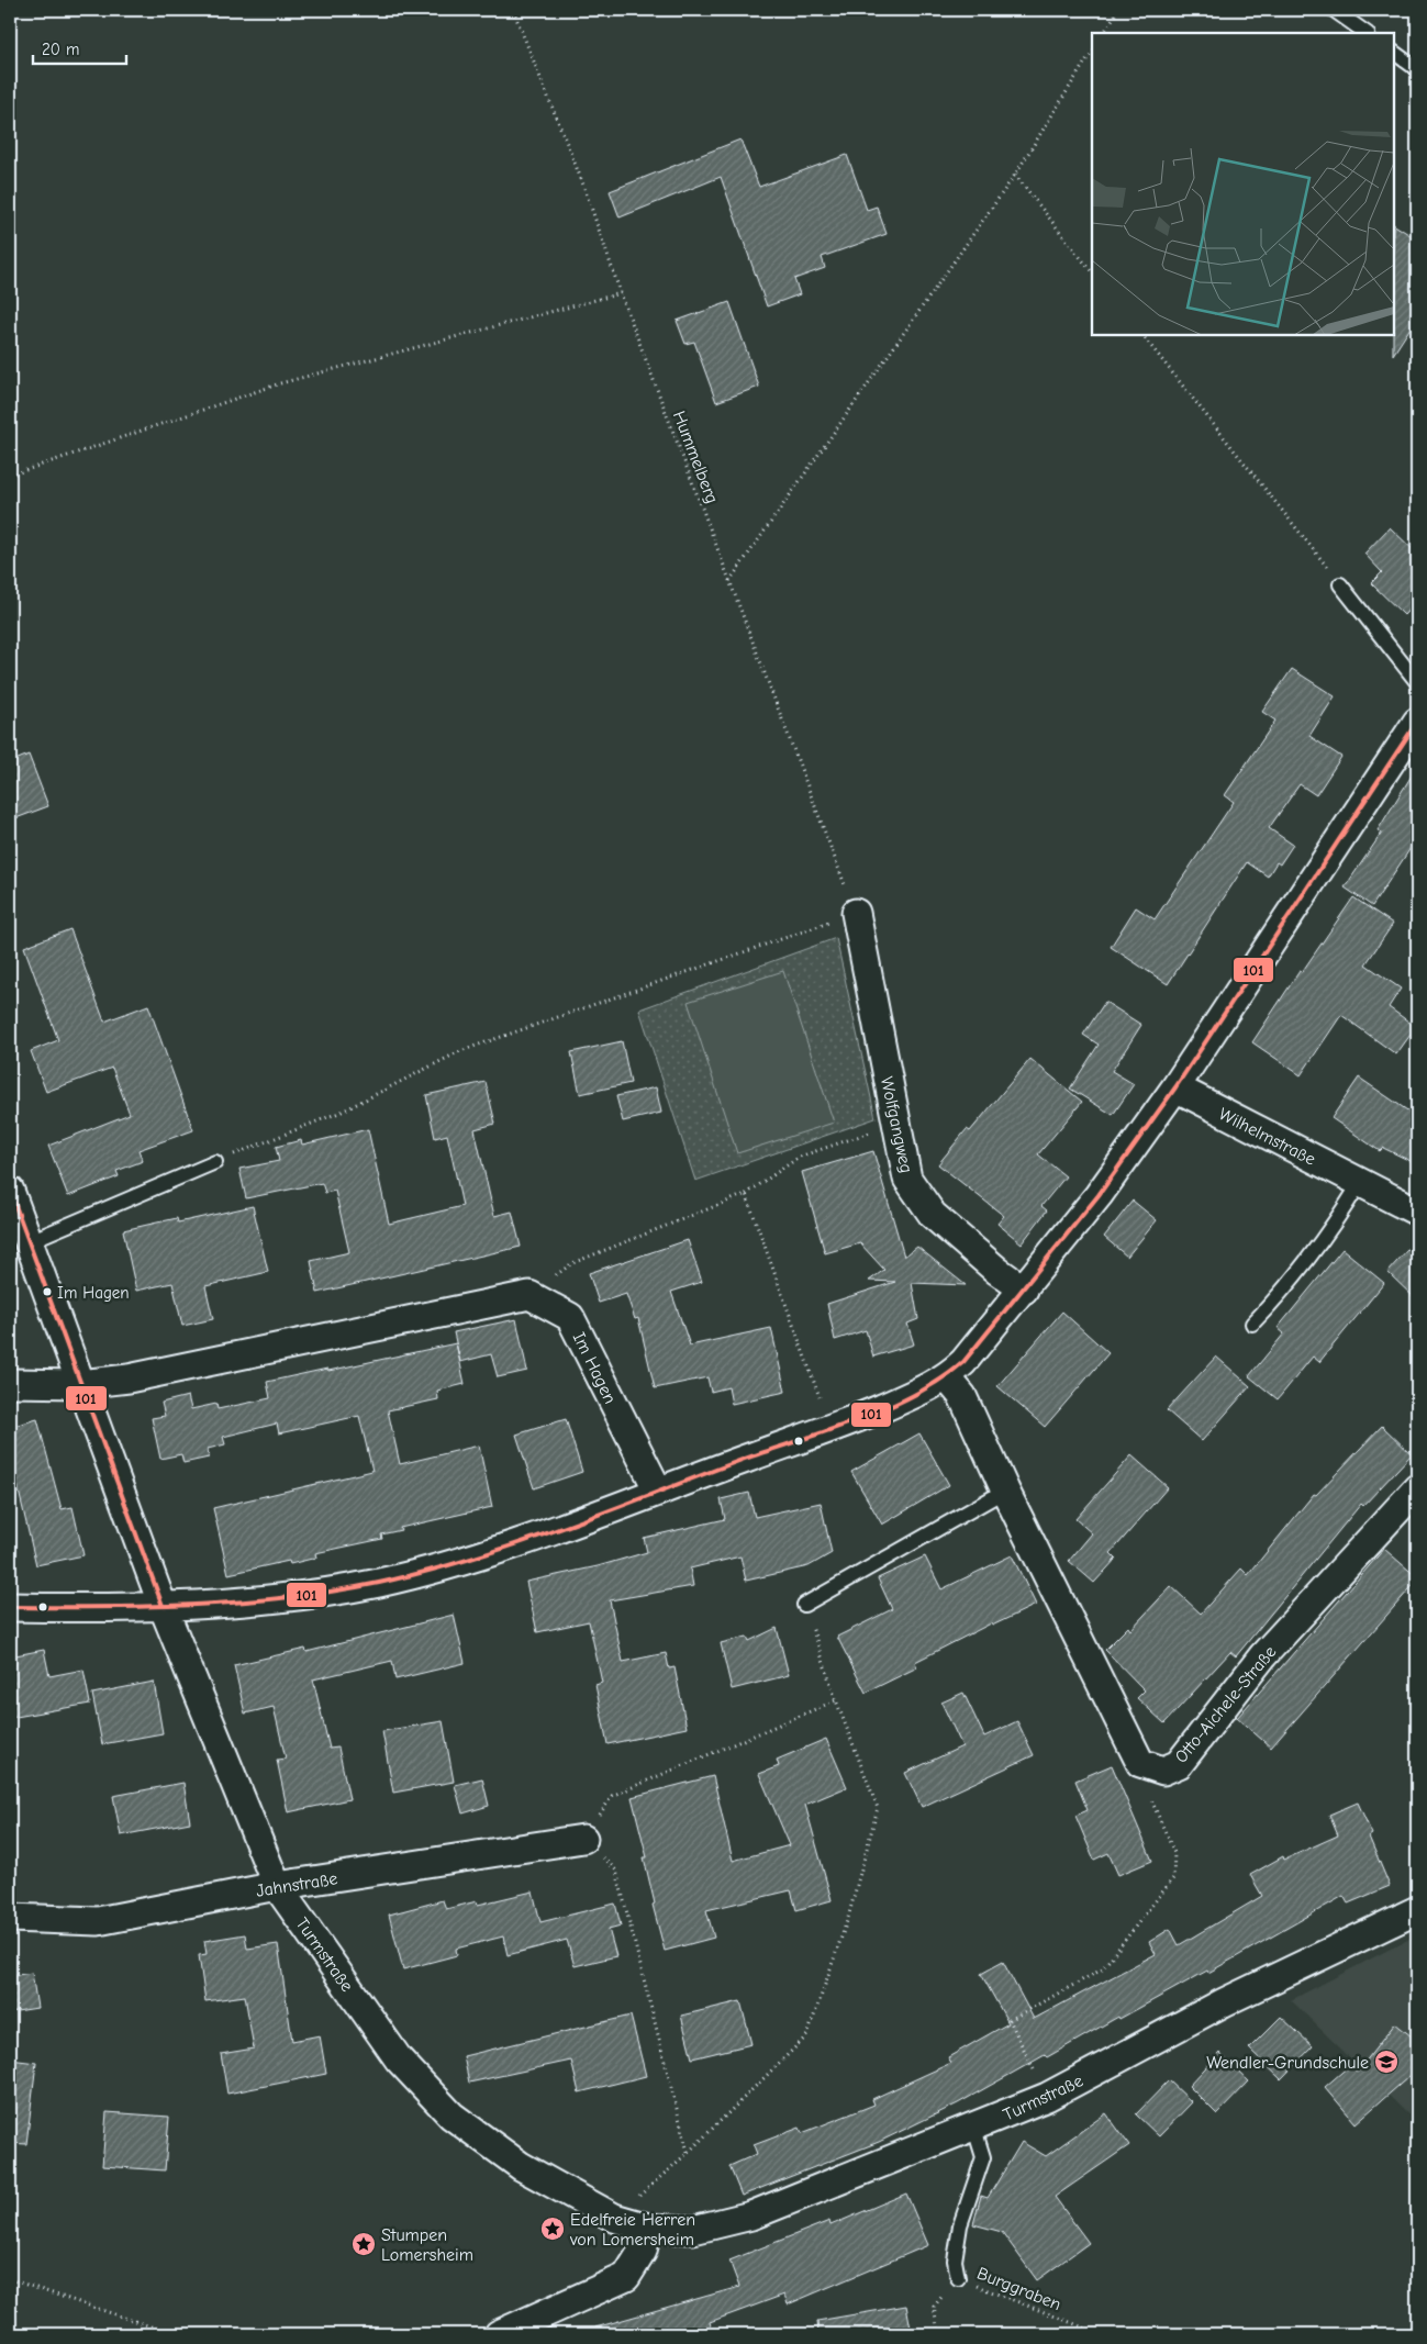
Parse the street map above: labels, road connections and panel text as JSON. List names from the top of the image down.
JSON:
{
  "streets": {
    "street": [
      "Wolfgangweg",
      "Wilhelmstraße",
      "Im Hagen",
      "Otto-Aichele-Straße",
      "Jahnstraße",
      "Turmstraße"
    ],
    "path": ["Hummelberg", "Burggraben"]
  },
  "crossings": [
    ["Hummelberg", "Wolfgangweg"],
    ["Jahnstraße", "Turmstraße"]
  ],
  "places": {
    "other": ["Im Hagen"],
    "school or university": ["Wendler-Grundschule"],
    "place": ["Edelfreie Herren von Lomersheim", "Stumpen Lomersheim"]
  },
  "lines": ["transit line 101"],
  "scale_bar": "20 m"
}
